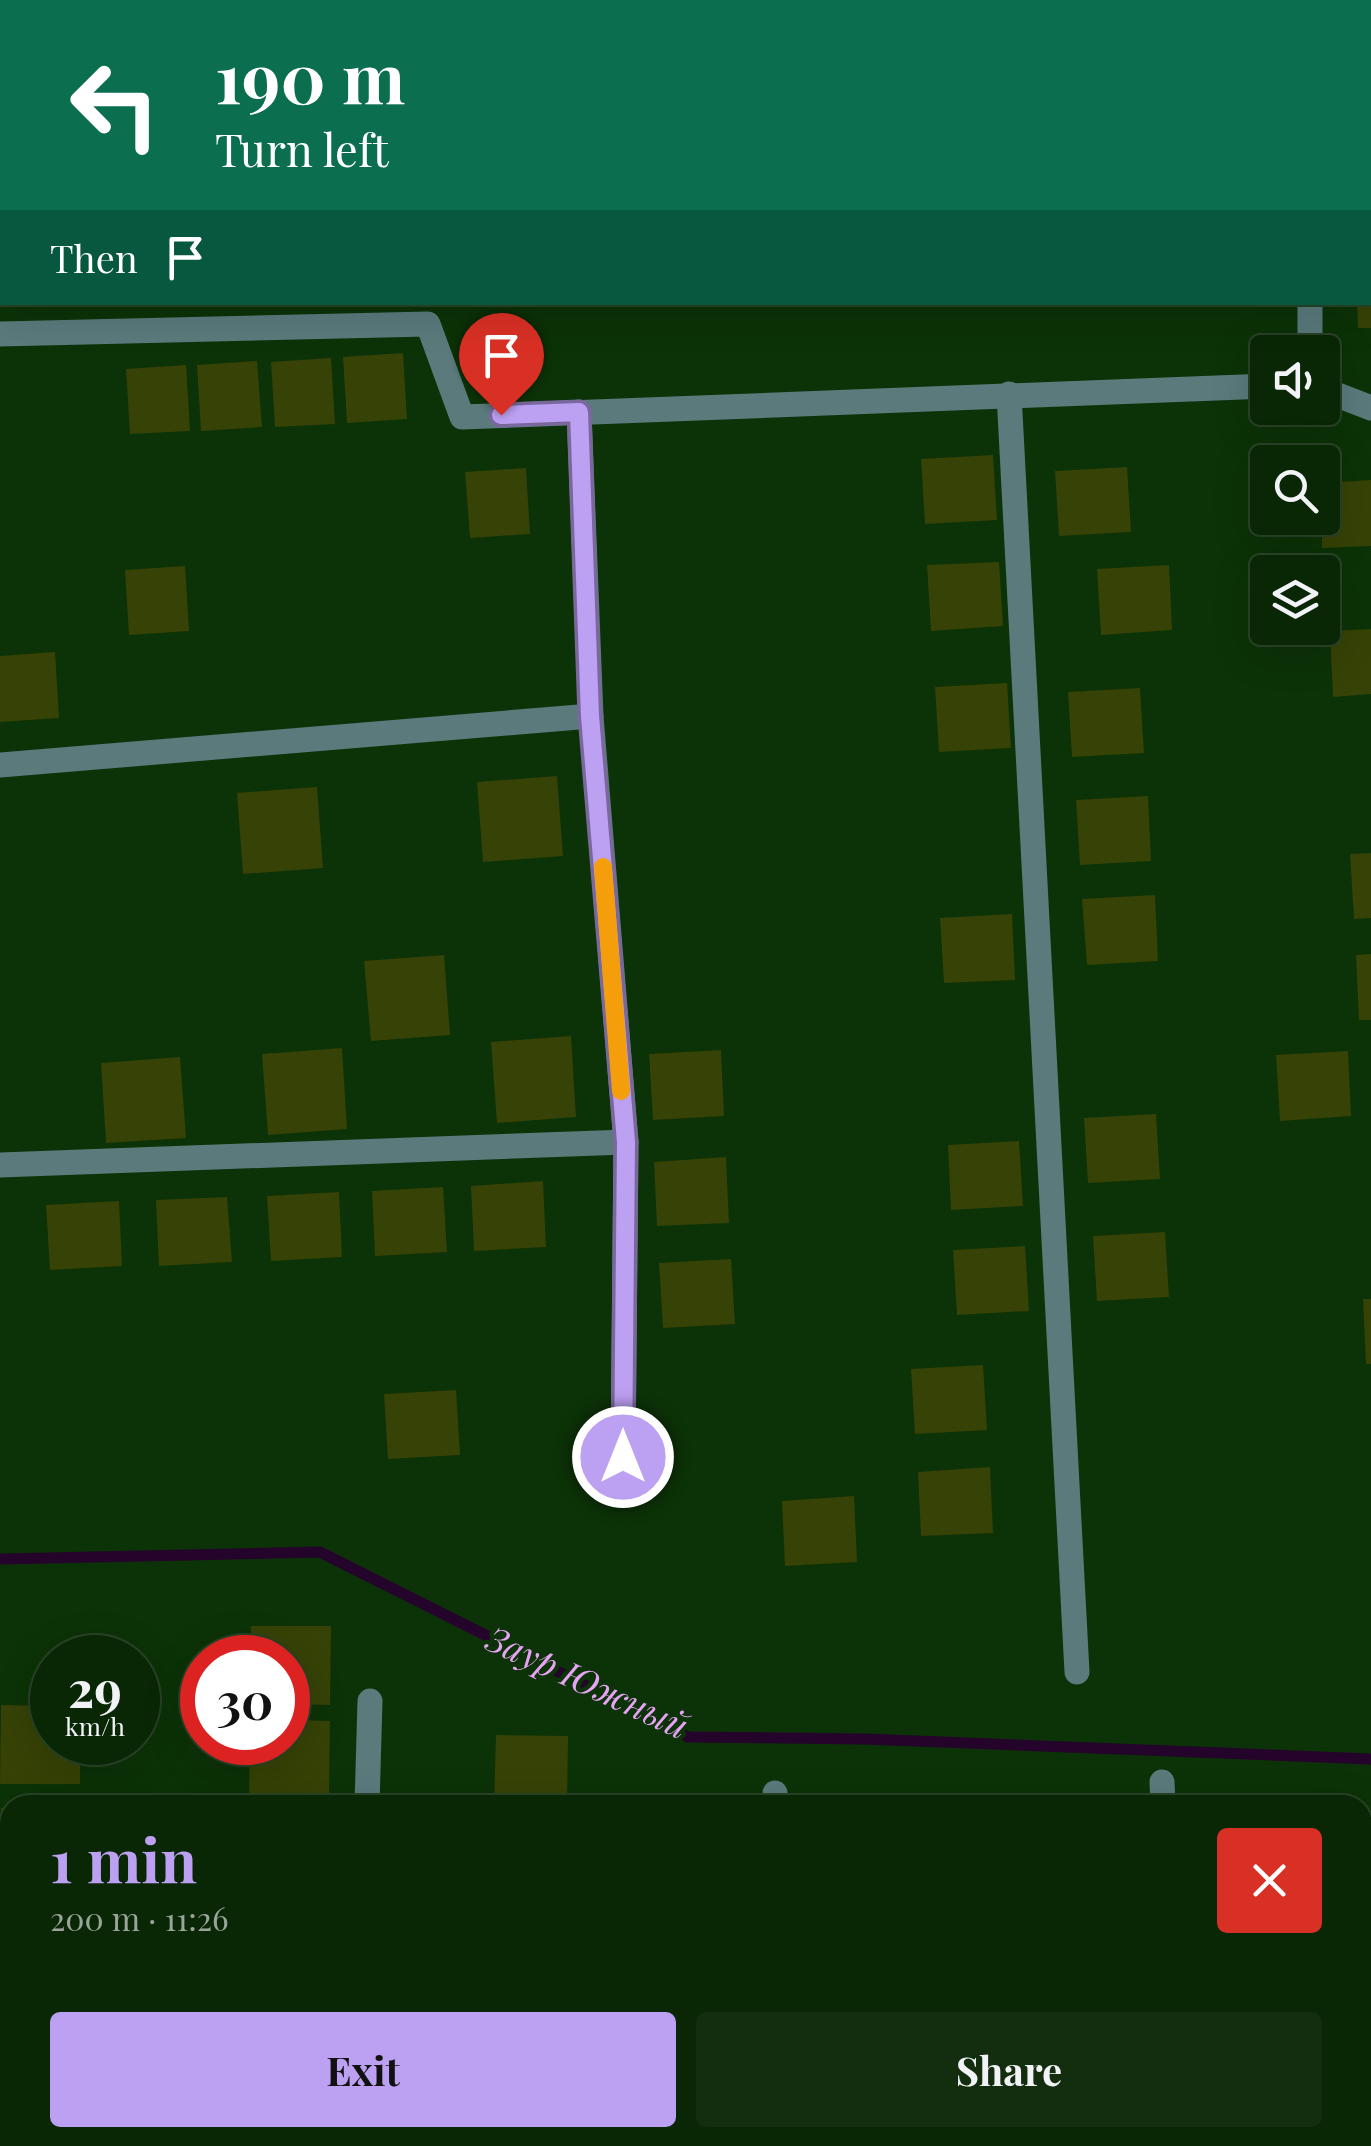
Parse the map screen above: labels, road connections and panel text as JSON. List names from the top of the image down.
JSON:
{
  "water": ["Заур Южный"],
  "page": {
    "turn": ["190 m", "Turn left"],
    "then": "Then",
    "speed": "29 km/h",
    "limit": "30",
    "heading": ["1 min", "200 m · 11:26"],
    "buttons": ["Exit", "Share"]
  }
}
